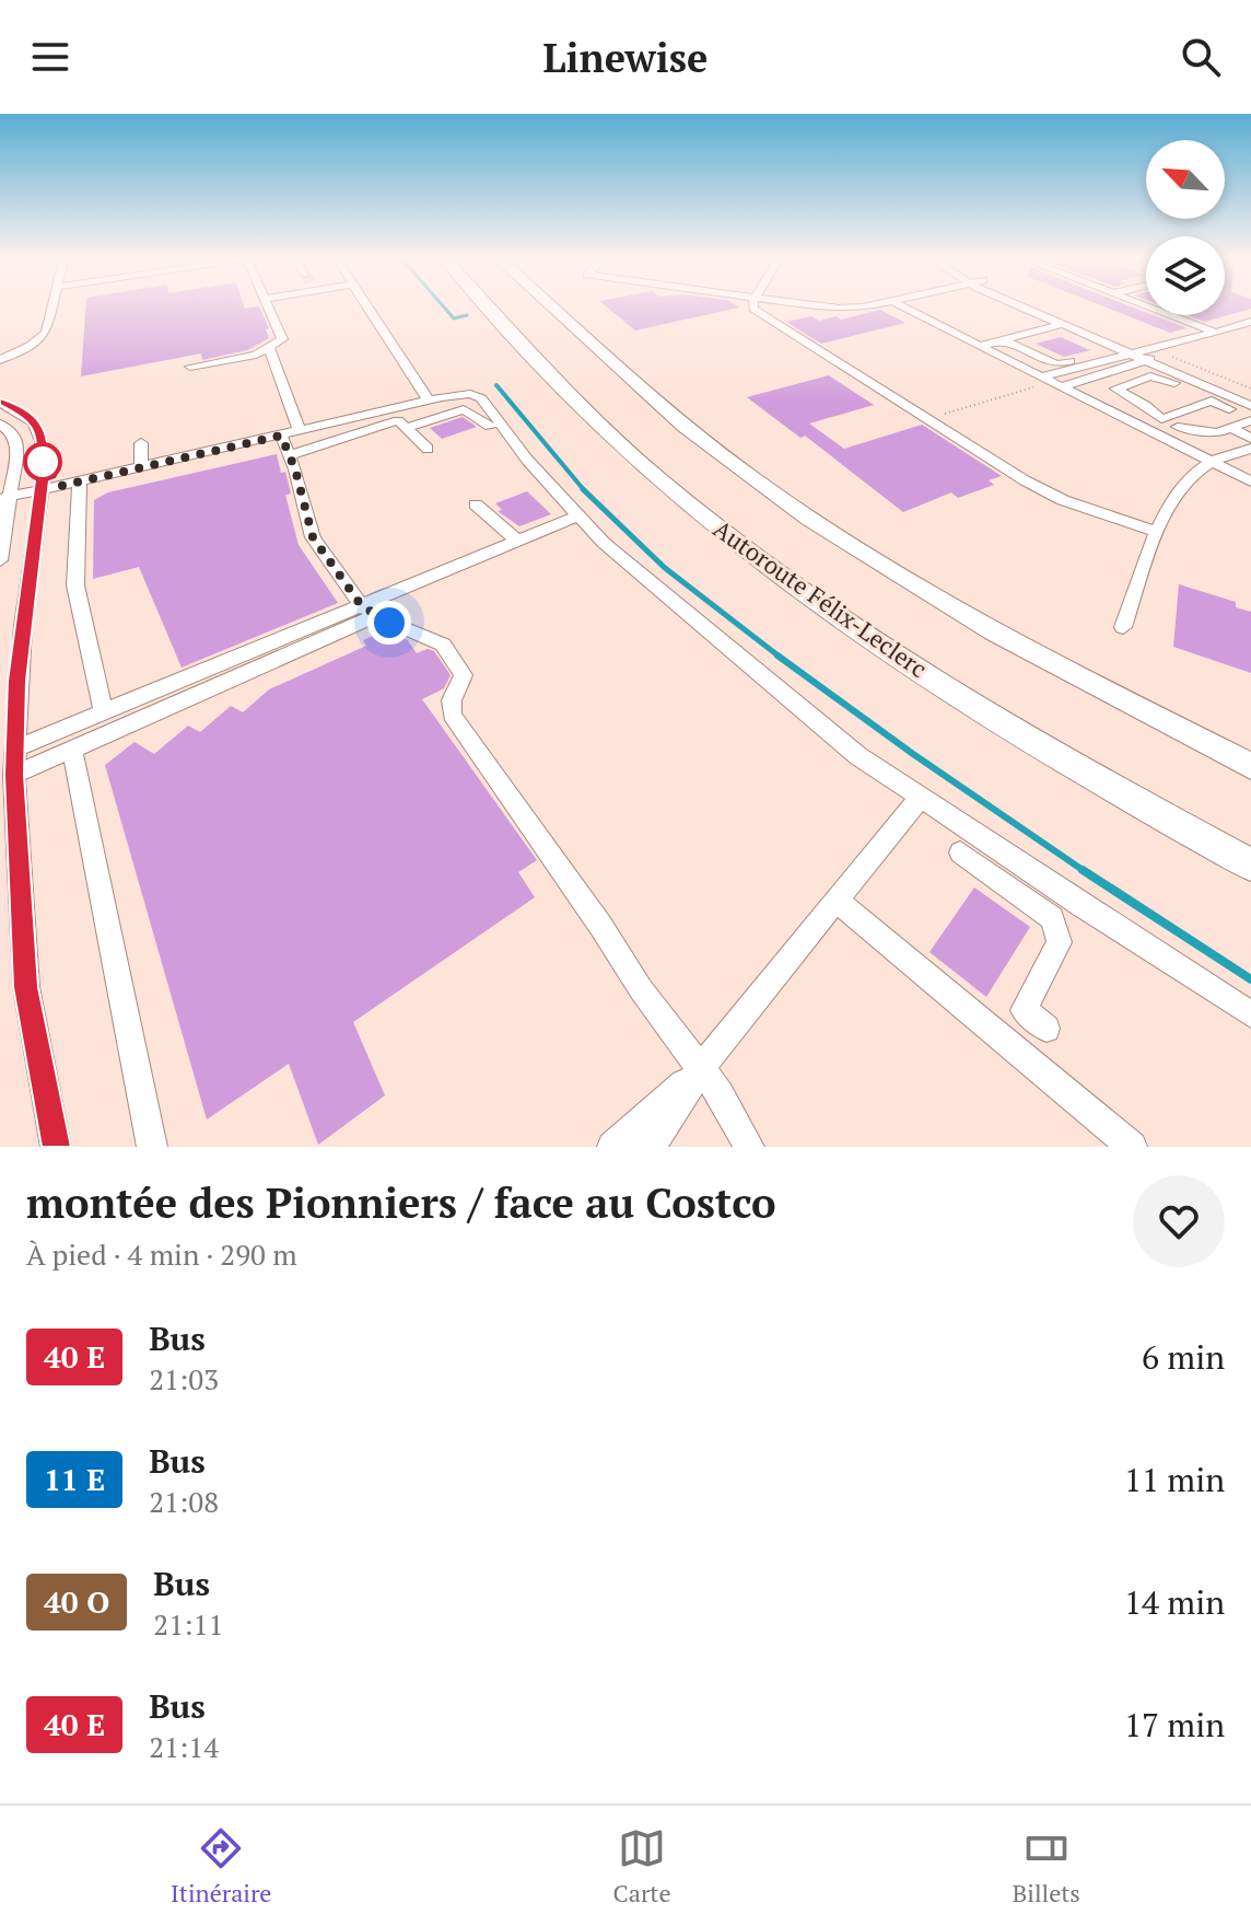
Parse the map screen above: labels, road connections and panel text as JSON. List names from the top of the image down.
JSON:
{
  "streets": {
    "highway": ["Autoroute Félix-Leclerc"]
  },
  "north": "top left",
  "page": {
    "header": "Linewise",
    "heading": ["montée des Pionniers / face au Costco", "À pied · 4 min · 290 m"],
    "list": [
      {
        "mark": "40 E",
        "name": "Bus",
        "note": "21:03",
        "value": "6 min"
      },
      {
        "mark": "11 E",
        "name": "Bus",
        "note": "21:08",
        "value": "11 min"
      },
      {
        "mark": "40 O",
        "name": "Bus",
        "note": "21:11",
        "value": "14 min"
      },
      {
        "mark": "40 E",
        "name": "Bus",
        "note": "21:14",
        "value": "17 min"
      }
    ],
    "tabs": ["Itinéraire", "Carte", "Billets"]
  }
}
